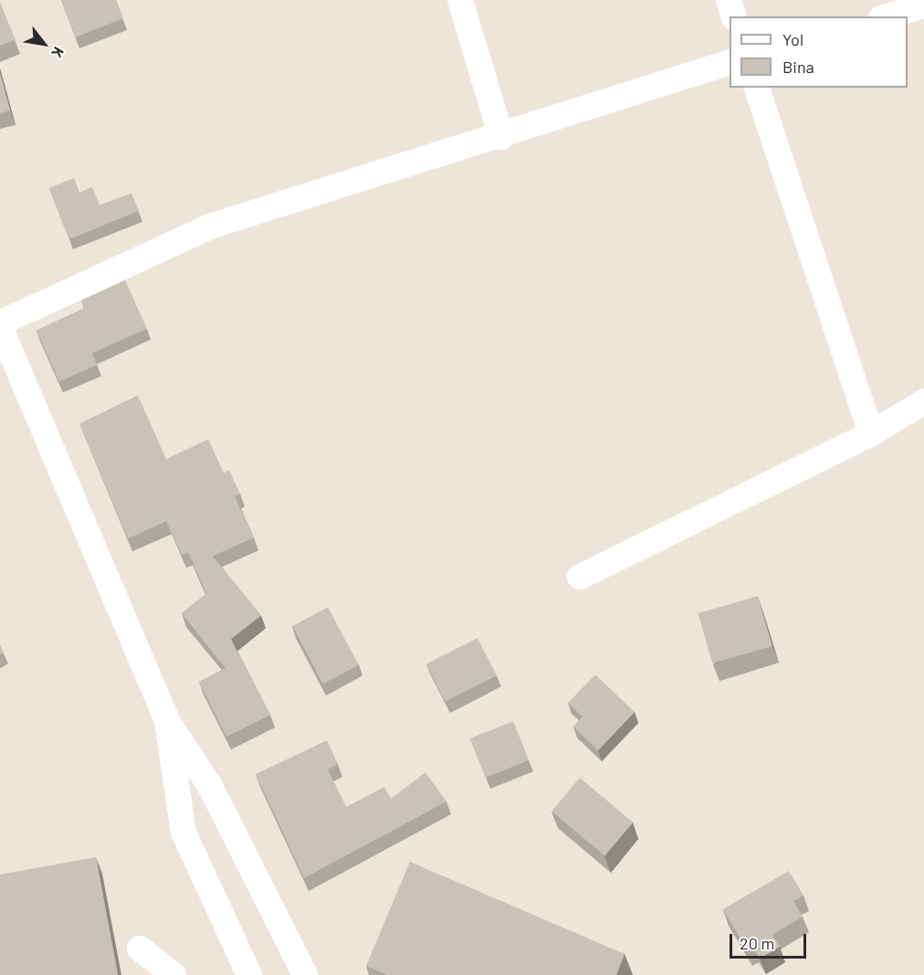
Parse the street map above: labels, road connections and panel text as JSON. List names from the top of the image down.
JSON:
{
  "legend": ["Yol", "Bina"],
  "scale_bar": "20 m",
  "north": "bottom right"
}
